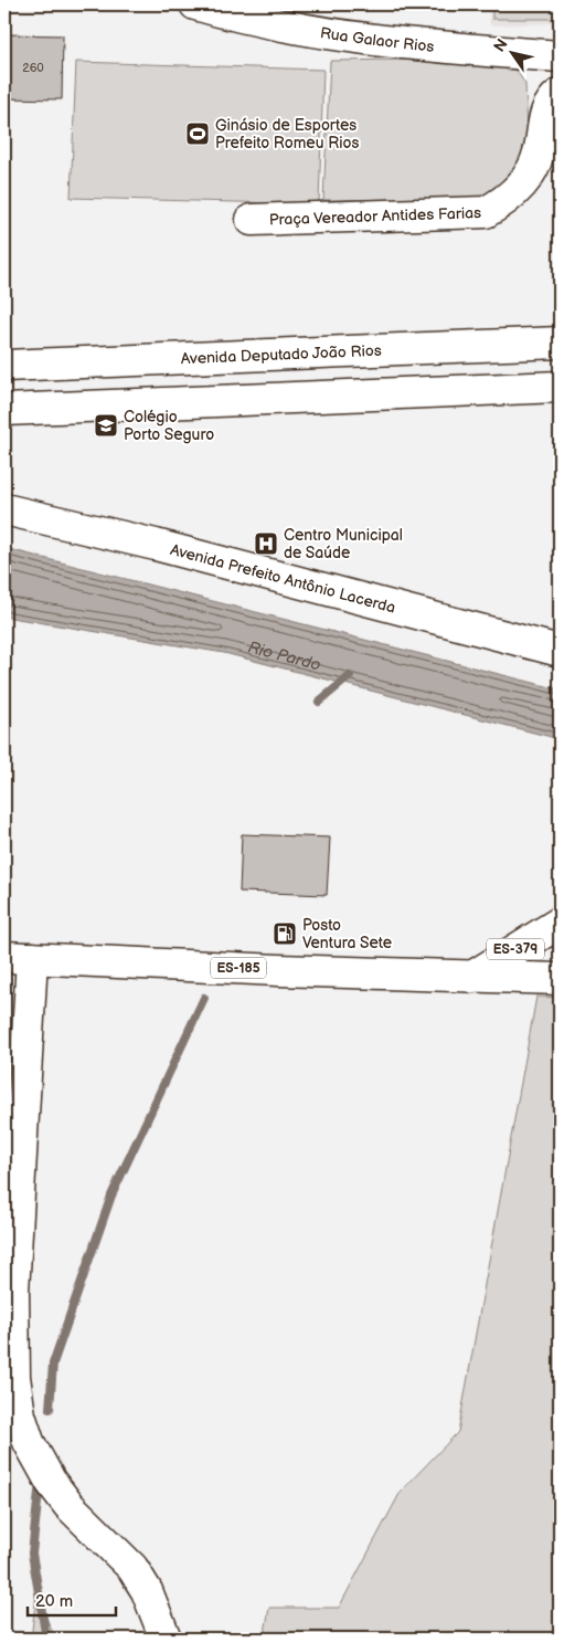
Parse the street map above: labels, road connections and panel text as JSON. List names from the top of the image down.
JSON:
{
  "streets": {
    "street": [
      "Rua Galaor Rios",
      "Praça Vereador Antides Farias",
      "Avenida Deputado João Rios",
      "Avenida Prefeito Antônio Lacerda",
      "ES-379",
      "ES-185"
    ]
  },
  "crossings": [
    ["ES-379", "ES-185"]
  ],
  "water": ["Rio Pardo"],
  "places": {
    "sports": ["Ginásio de Esportes Prefeito Romeu Rios"],
    "school or university": ["Colégio Porto Seguro"],
    "hospital": ["Centro Municipal de Saúde"],
    "fuel station": ["Posto Ventura Sete"]
  },
  "house_numbers": ["260"],
  "scale_bar": "20 m",
  "north": "top left"
}
